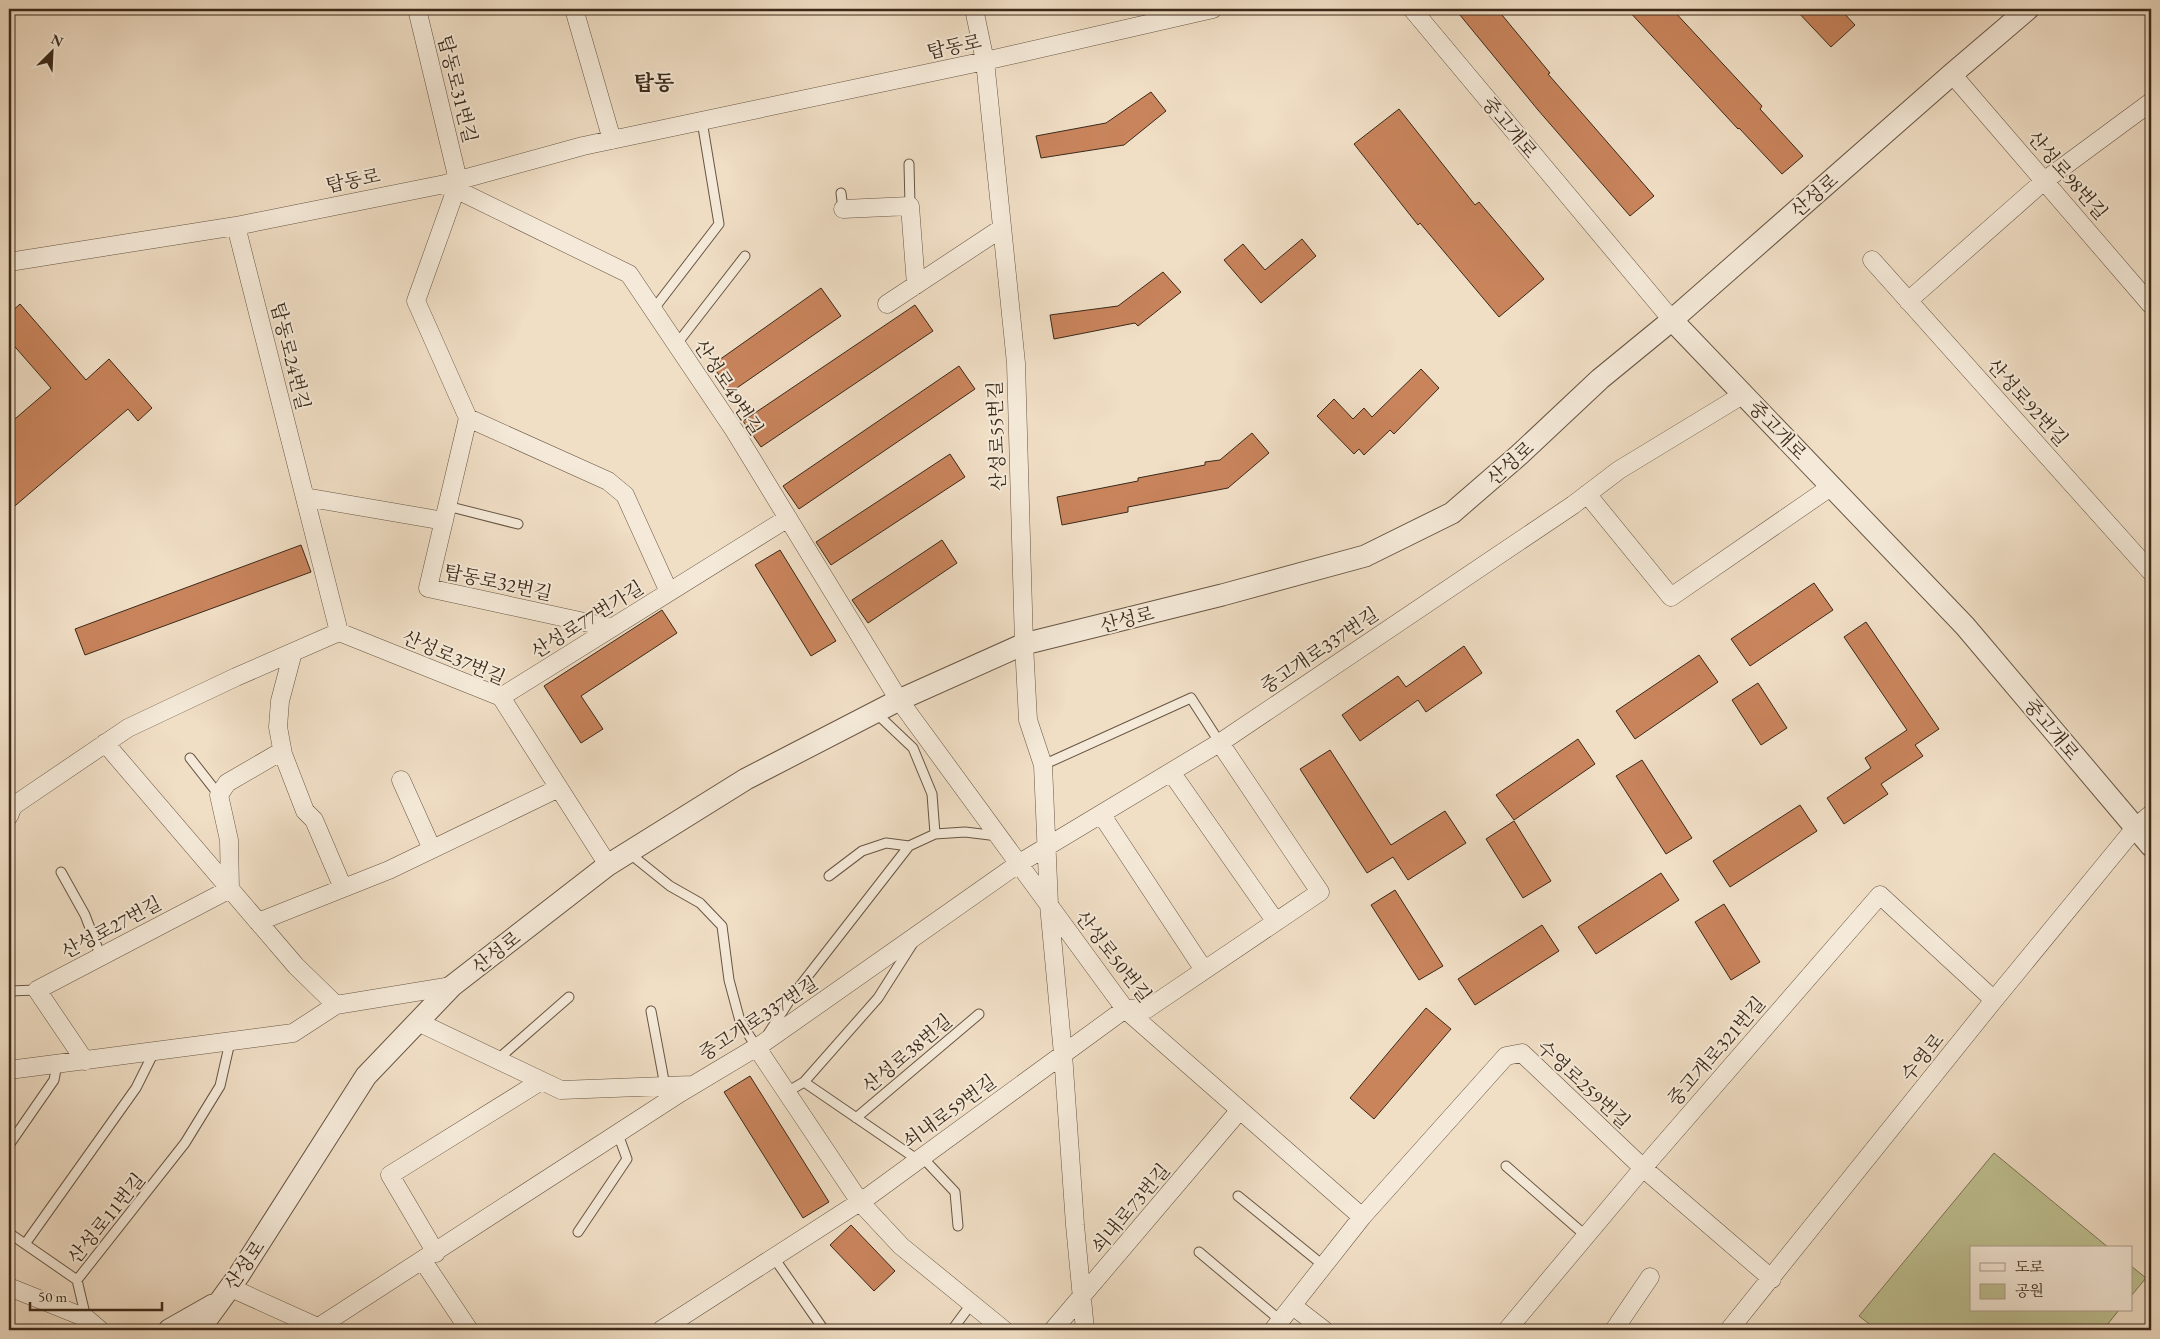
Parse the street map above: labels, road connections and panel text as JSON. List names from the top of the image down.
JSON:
{
  "streets": {
    "street": [
      "탑동로",
      "탑동로31번길",
      "중고개로",
      "산성로98번길",
      "산성로",
      "탑동로24번길",
      "산성로49번길",
      "산성로92번길",
      "산성로55번길",
      "탑동로32번길",
      "산성로77번가길",
      "중고개로337번길",
      "산성로37번길",
      "산성로27번길",
      "산성로50번길",
      "중고개로321번길",
      "수영로",
      "수영로259번길",
      "쇠내로59번길",
      "쇠내로73번길"
    ],
    "lane": ["산성로38번길", "산성로11번길"]
  },
  "crossings": [
    ["탑동로", "탑동로31번길"],
    ["탑동로", "탑동로24번길"],
    ["탑동로", "산성로49번길"],
    ["탑동로", "산성로55번길"],
    ["탑동로31번길", "산성로49번길"],
    ["중고개로", "산성로"],
    ["중고개로", "중고개로337번길"],
    ["중고개로", "수영로"],
    ["산성로98번길", "산성로"],
    ["산성로", "산성로49번길"],
    ["산성로", "산성로55번길"],
    ["산성로", "산성로37번길"],
    ["산성로", "산성로50번길"],
    ["탑동로24번길", "산성로37번길"],
    ["산성로49번길", "산성로77번가길"],
    ["산성로49번길", "산성로50번길"],
    ["산성로55번길", "중고개로337번길"],
    ["산성로55번길", "산성로50번길"],
    ["탑동로32번길", "산성로77번가길"],
    ["산성로77번가길", "산성로37번길"],
    ["중고개로337번길", "산성로50번길"],
    ["중고개로337번길", "산성로38번길"],
    ["산성로50번길", "수영로259번길"],
    ["산성로50번길", "쇠내로59번길"],
    ["산성로50번길", "쇠내로73번길"],
    ["중고개로321번길", "수영로"],
    ["중고개로321번길", "수영로259번길"],
    ["산성로38번길", "쇠내로59번길"],
    ["수영로", "수영로259번길"]
  ],
  "districts": ["탑동"],
  "legend": ["도로", "공원"],
  "scale_bar": "50 m",
  "north": "top right"
}
